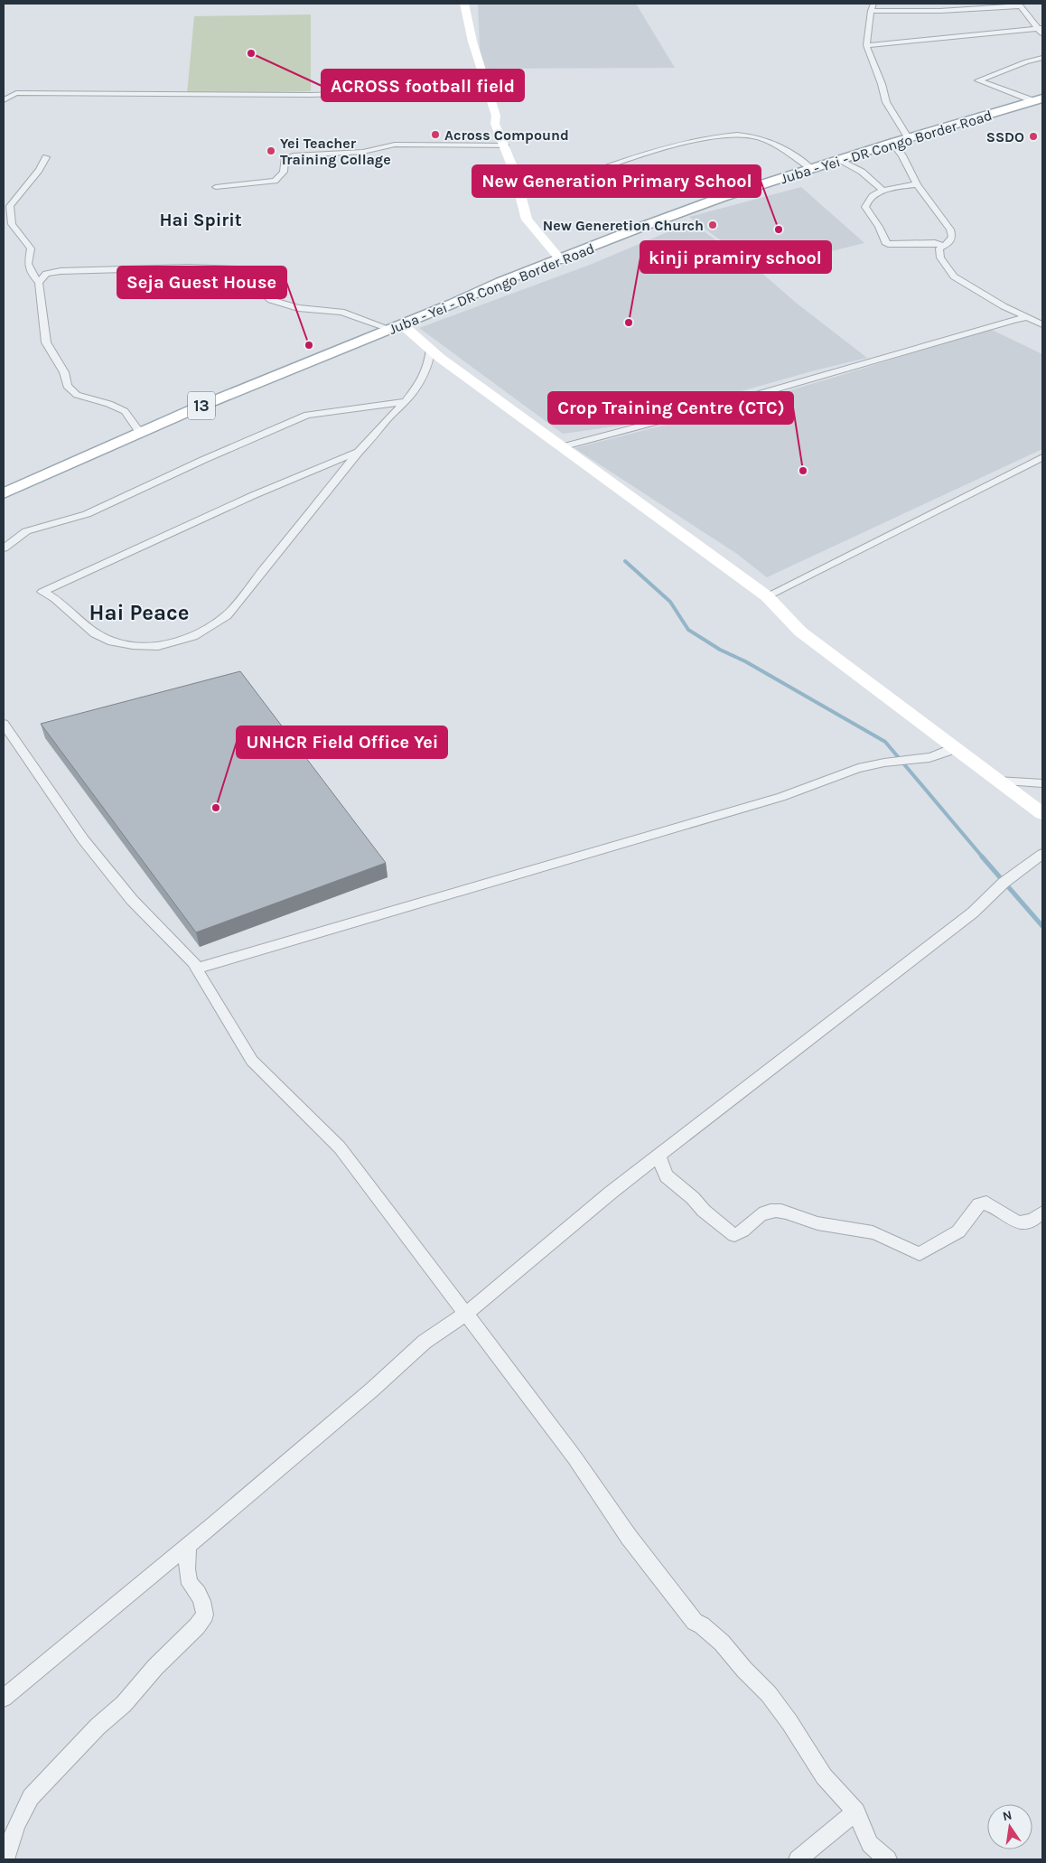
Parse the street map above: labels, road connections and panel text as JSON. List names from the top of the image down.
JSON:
{
  "streets": {
    "main road": ["Juba - Yei - DR Congo Border Road", "13"]
  },
  "districts": ["Hai Spirit", "Hai Peace"],
  "places": [
    "ACROSS football field",
    "Across Compound",
    "SSDO",
    "Yei Teacher Training Collage",
    "New Generetion Church",
    "New Generation Primary School",
    "kinji pramiry school",
    "Seja Guest House",
    "Crop Training Centre (CTC)",
    "UNHCR Field Office Yei"
  ],
  "north": "top"
}
